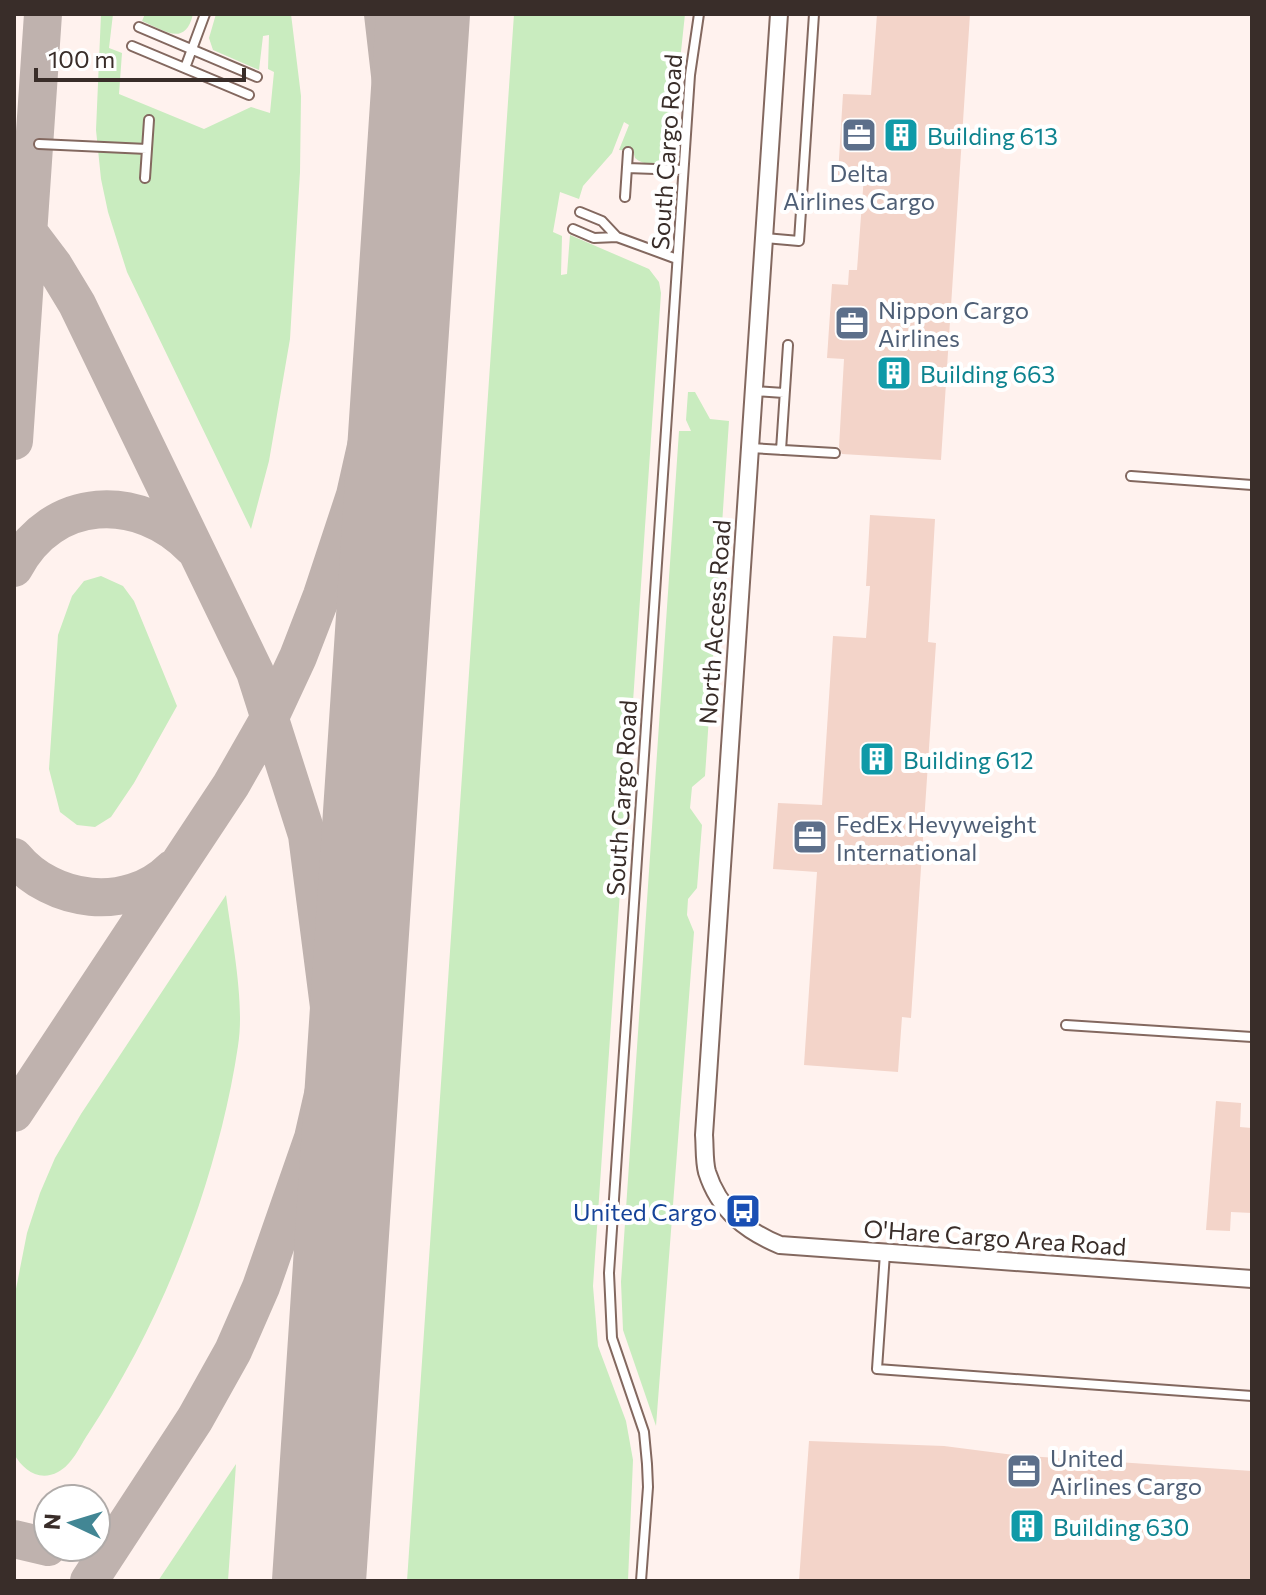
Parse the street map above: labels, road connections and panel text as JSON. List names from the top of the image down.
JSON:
{
  "streets": {
    "street": ["North Access Road", "O'Hare Cargo Area Road"],
    "lane": ["South Cargo Road"]
  },
  "crossings": [
    ["North Access Road", "O'Hare Cargo Area Road"]
  ],
  "places": {
    "office": [
      "Delta Airlines Cargo",
      "Nippon Cargo Airlines",
      "FedEx Hevyweight International",
      "United Airlines Cargo"
    ],
    "building": [
      "Building 613",
      "Building 663",
      "Building 612",
      "Building 630"
    ],
    "bus stop": ["United Cargo"]
  },
  "scale_bar": "100 m",
  "north": "left"
}
